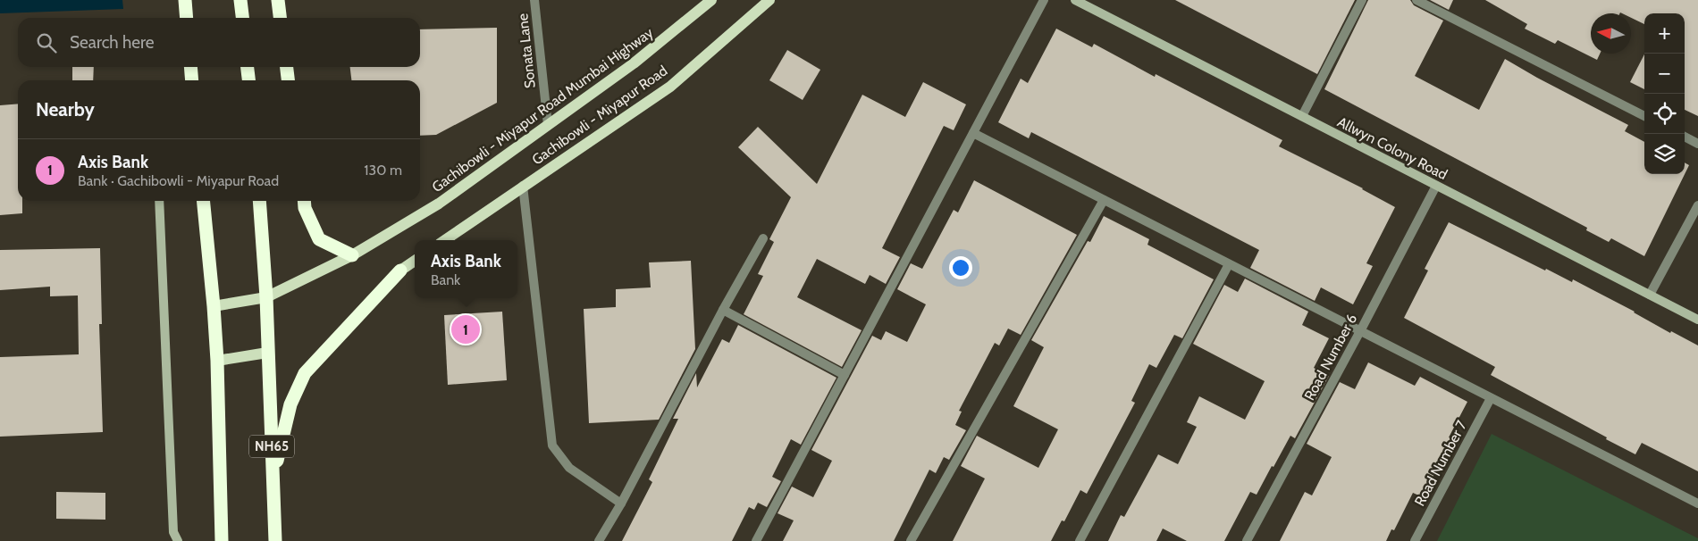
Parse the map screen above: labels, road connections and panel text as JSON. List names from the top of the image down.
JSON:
{
  "streets": {
    "highway": ["NH65"],
    "main road": ["Gachibowli - Miyapur Road Mumbai Highway", "Gachibowli - Miyapur Road"],
    "street": [
      "Sonata Lane",
      "Allwyn Colony Road",
      "Road Number 6",
      "Road Number 7"
    ]
  },
  "crossings": [
    ["Sonata Lane", "Gachibowli - Miyapur Road Mumbai Highway"],
    ["Gachibowli - Miyapur Road Mumbai Highway", "NH65"],
    ["Allwyn Colony Road", "Road Number 6"]
  ],
  "north": "left",
  "page": {
    "map_buttons": ["+", "−"],
    "search": "Search here",
    "heading": "Nearby",
    "list": [
      {
        "mark": "1",
        "name": "Axis Bank",
        "note": "Bank · Gachibowli - Miyapur Road",
        "value": "130 m"
      }
    ],
    "popup": ["Axis Bank", "Bank"],
    "pins": "1"
  }
}
